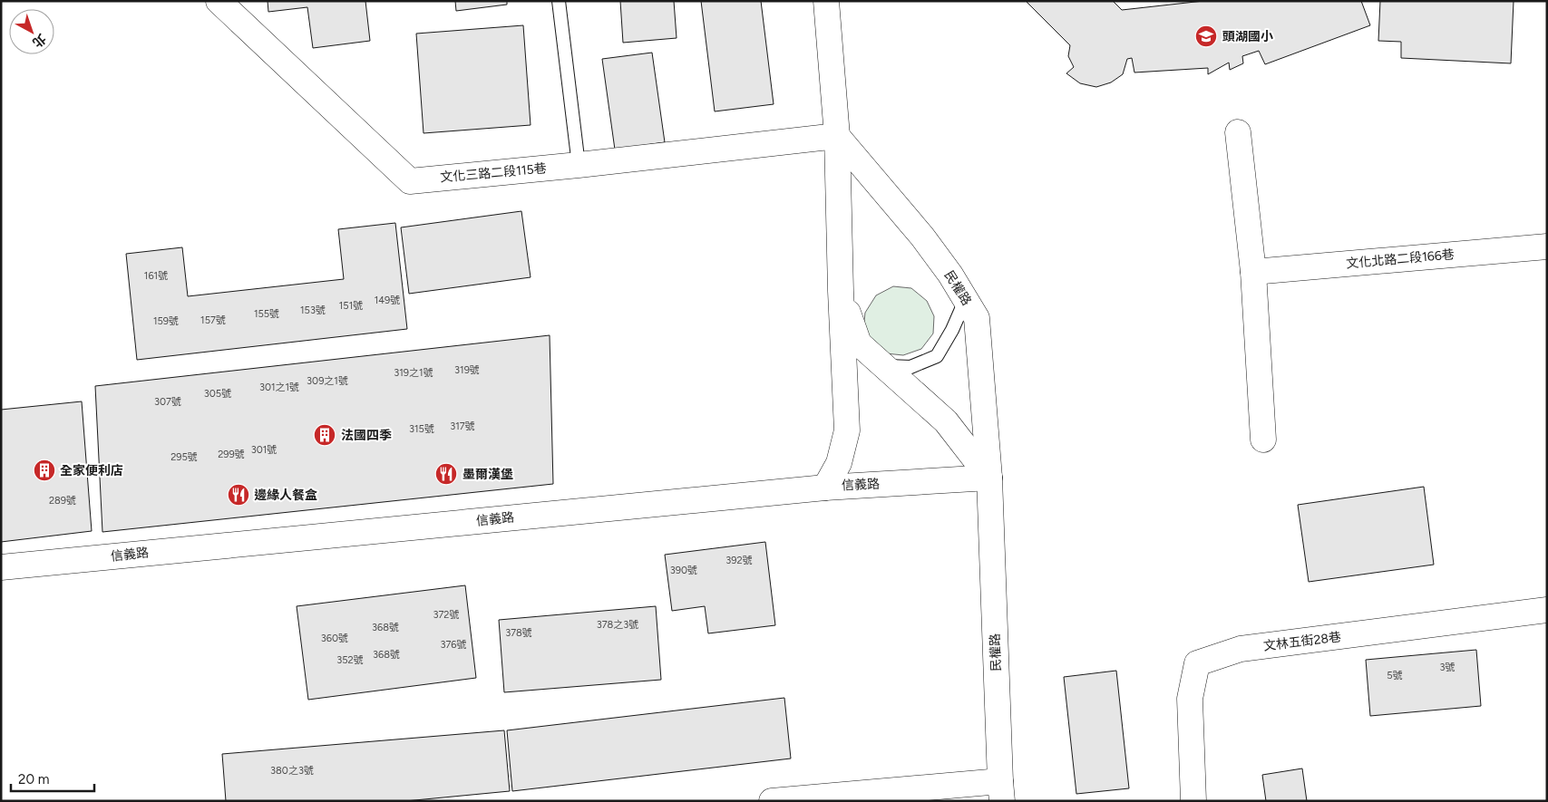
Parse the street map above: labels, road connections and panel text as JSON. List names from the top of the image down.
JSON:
{
  "streets": {
    "street": [
      "文化三路二段115巷",
      "文化北路二段166巷",
      "民權路",
      "信義路",
      "文林五街28巷"
    ]
  },
  "crossings": [
    ["文化三路二段115巷", "民權路"],
    ["民權路", "信義路"]
  ],
  "places": {
    "school or university": ["頭湖國小"],
    "building": ["法國四季", "全家便利店"],
    "restaurant": ["墨爾漢堡", "邊緣人餐盒"]
  },
  "house_numbers": [
    "161號",
    "149號",
    "151號",
    "153號",
    "155號",
    "157號",
    "159號",
    "319號",
    "319之1號",
    "309之1號",
    "301之1號",
    "305號",
    "307號",
    "317號",
    "315號",
    "301號",
    "299號",
    "295號",
    "289號",
    "392號",
    "390號",
    "372號",
    "378之3號",
    "368號",
    "378號",
    "360號",
    "376號",
    "368號",
    "352號",
    "3號",
    "5號",
    "380之3號"
  ],
  "scale_bar": "20 m",
  "north": "bottom right"
}
